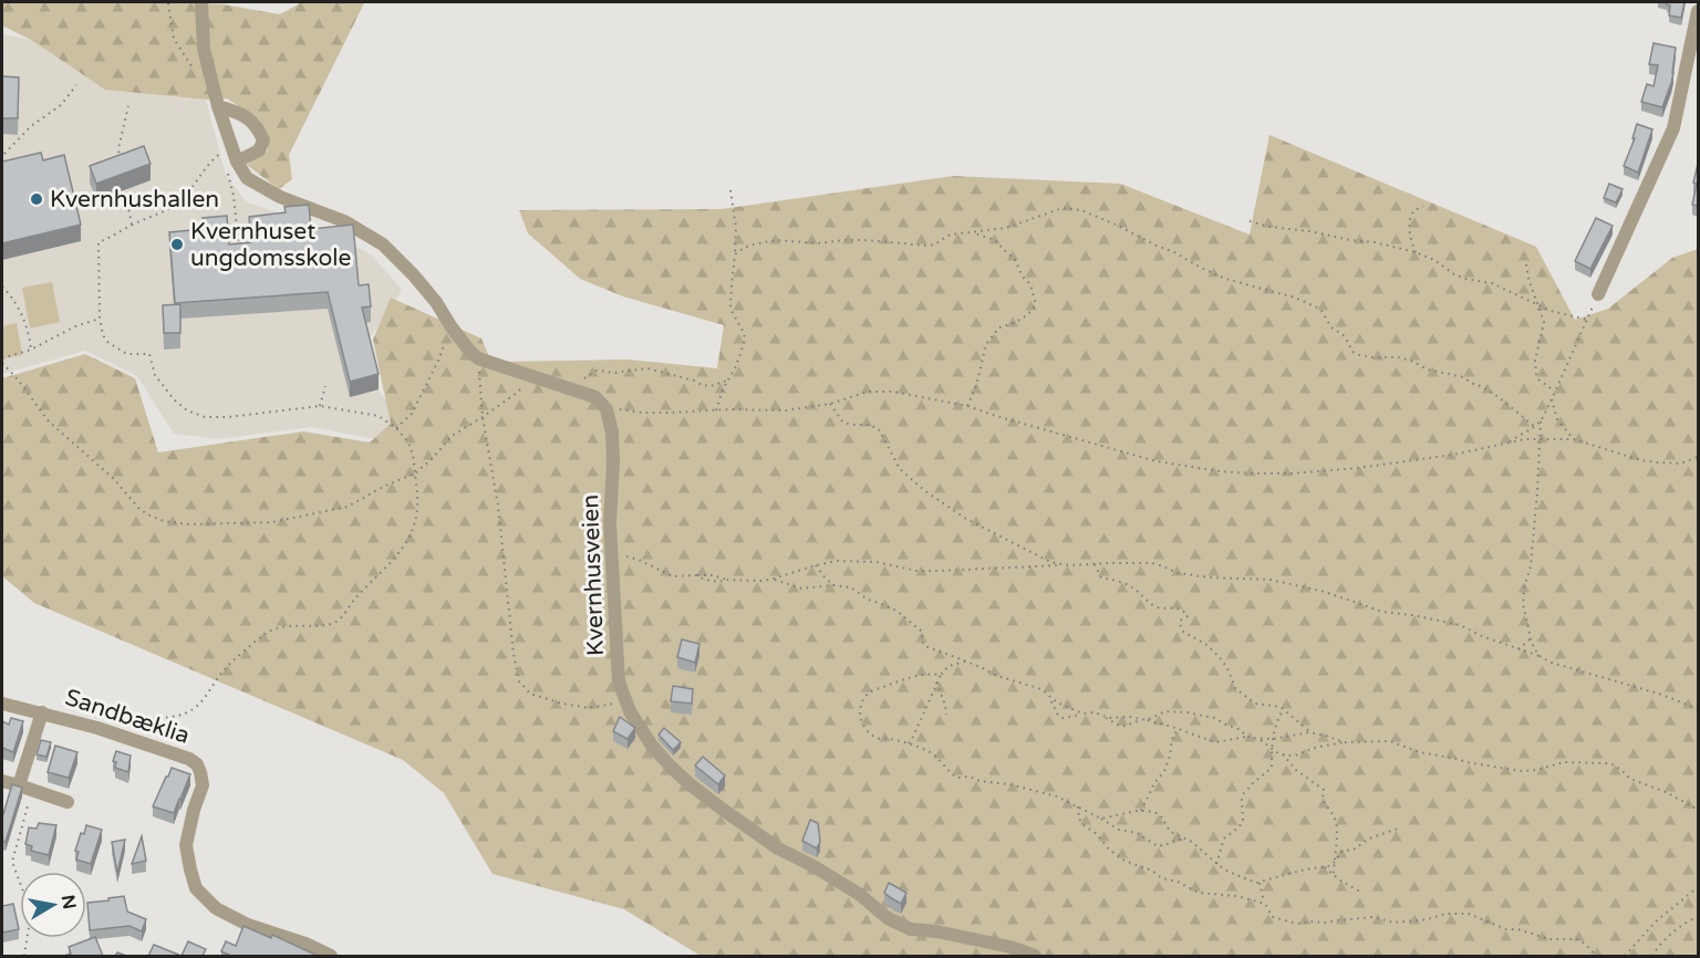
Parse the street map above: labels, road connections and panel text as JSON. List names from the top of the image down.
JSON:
{
  "streets": {
    "street": ["Kvernhusveien", "Sandbæklia"]
  },
  "places": ["Kvernhushallen", "Kvernhuset ungdomsskole"],
  "north": "right"
}
